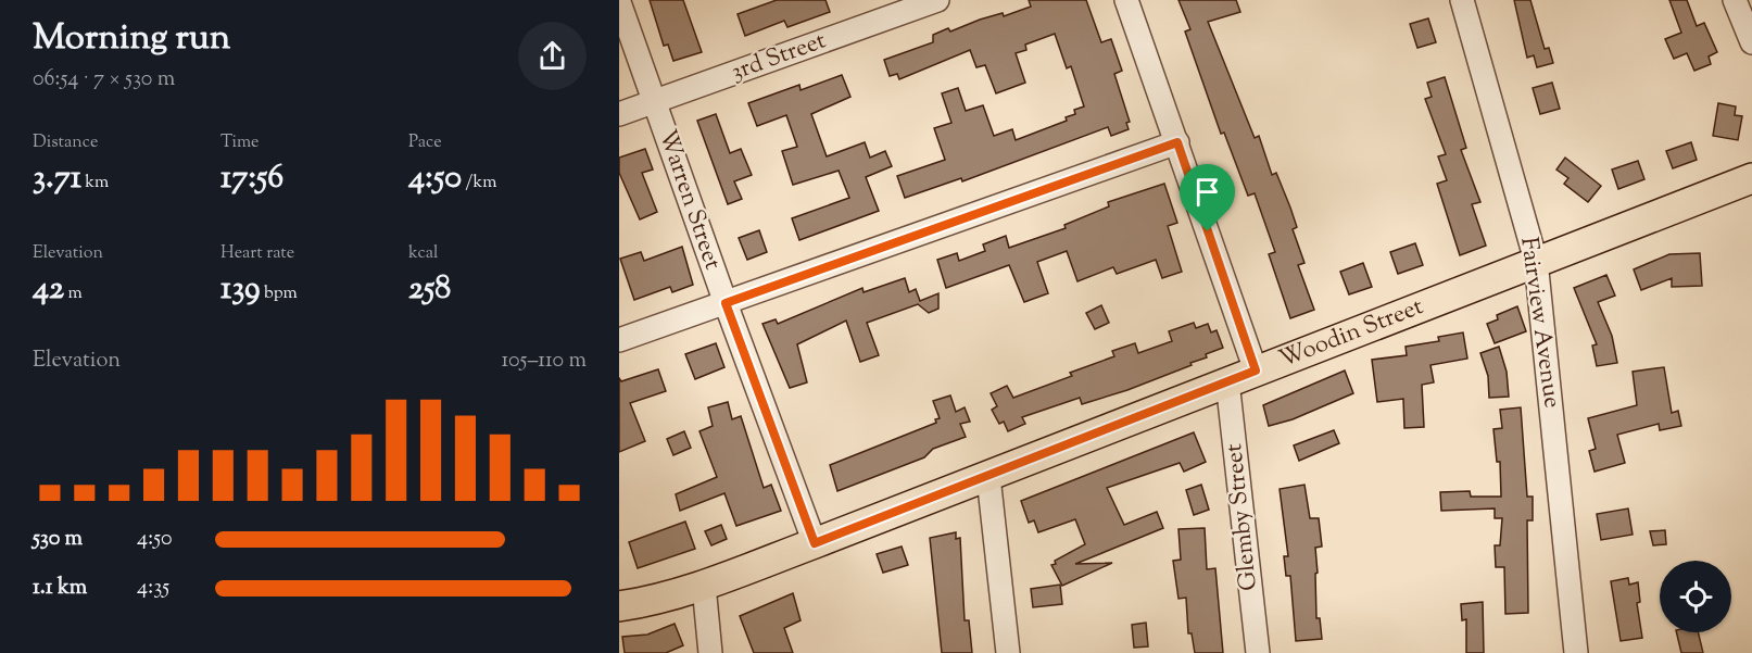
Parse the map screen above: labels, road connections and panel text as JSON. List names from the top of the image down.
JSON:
{
  "streets": {
    "main road": ["Woodin Street"],
    "street": [
      "3rd Street",
      "Warren Street",
      "Fairview Avenue",
      "Glemby Street"
    ]
  },
  "crossings": [
    ["3rd Street", "Warren Street"],
    ["Warren Street", "Woodin Street"],
    ["Fairview Avenue", "Woodin Street"],
    ["Woodin Street", "Glemby Street"]
  ],
  "page": {
    "heading": ["Morning run", "06:54 · 7 × 530 m"],
    "stats": [
      ["Distance", "3.71 km"],
      ["Time", "17:56"],
      ["Pace", "4:50 /km"],
      ["Elevation", "42 m"],
      ["Heart rate", "139 bpm"],
      ["kcal", "258"]
    ],
    "chart": ["Elevation", "105–110 m"],
    "list": [
      {
        "name": "530 m",
        "note": "4:50"
      },
      {
        "name": "1.1 km",
        "note": "4:35"
      }
    ]
  }
}
